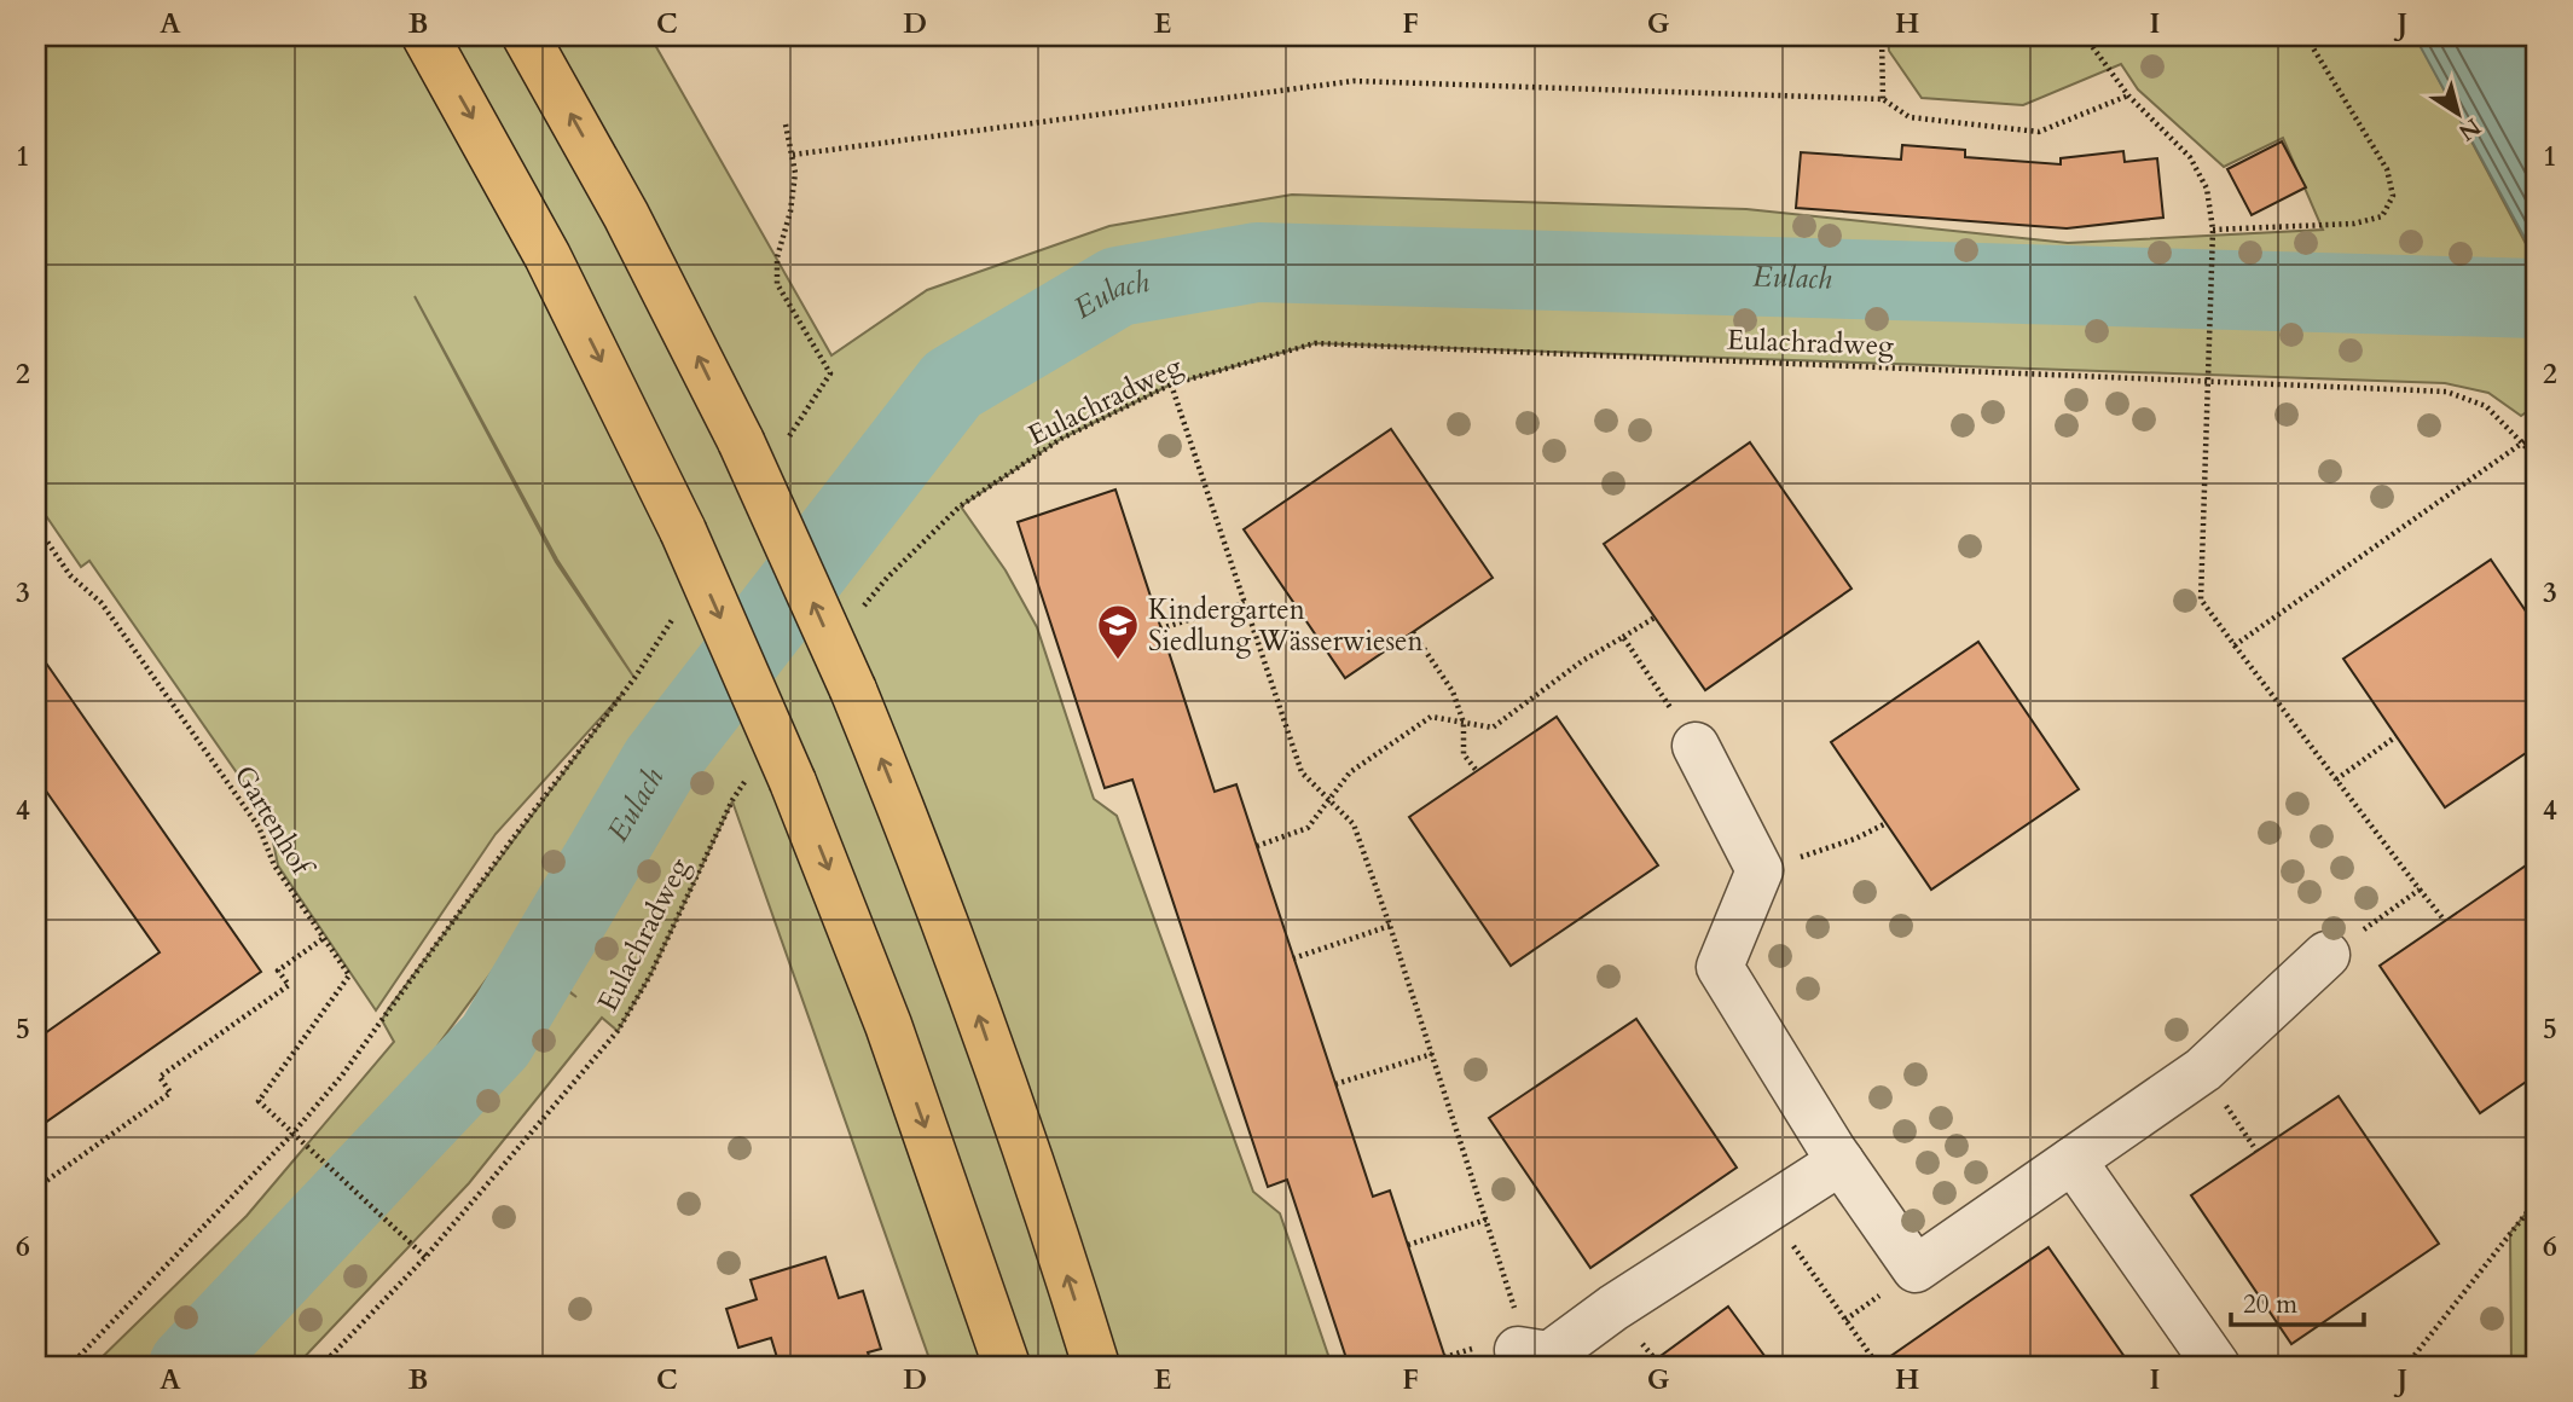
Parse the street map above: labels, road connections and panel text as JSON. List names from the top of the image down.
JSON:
{
  "streets": {
    "path": ["Eulachradweg", "Gartenhof"]
  },
  "water": ["Eulach"],
  "places": {
    "school or university": ["Kindergarten Siedlung Wässerwiesen"]
  },
  "scale_bar": "20 m",
  "north": "bottom right",
  "grid": {
    "columns": [
      "A",
      "B",
      "C",
      "D",
      "E",
      "F",
      "G",
      "H",
      "I",
      "J"
    ],
    "rows": [
      "1",
      "2",
      "3",
      "4",
      "5",
      "6"
    ]
  }
}
